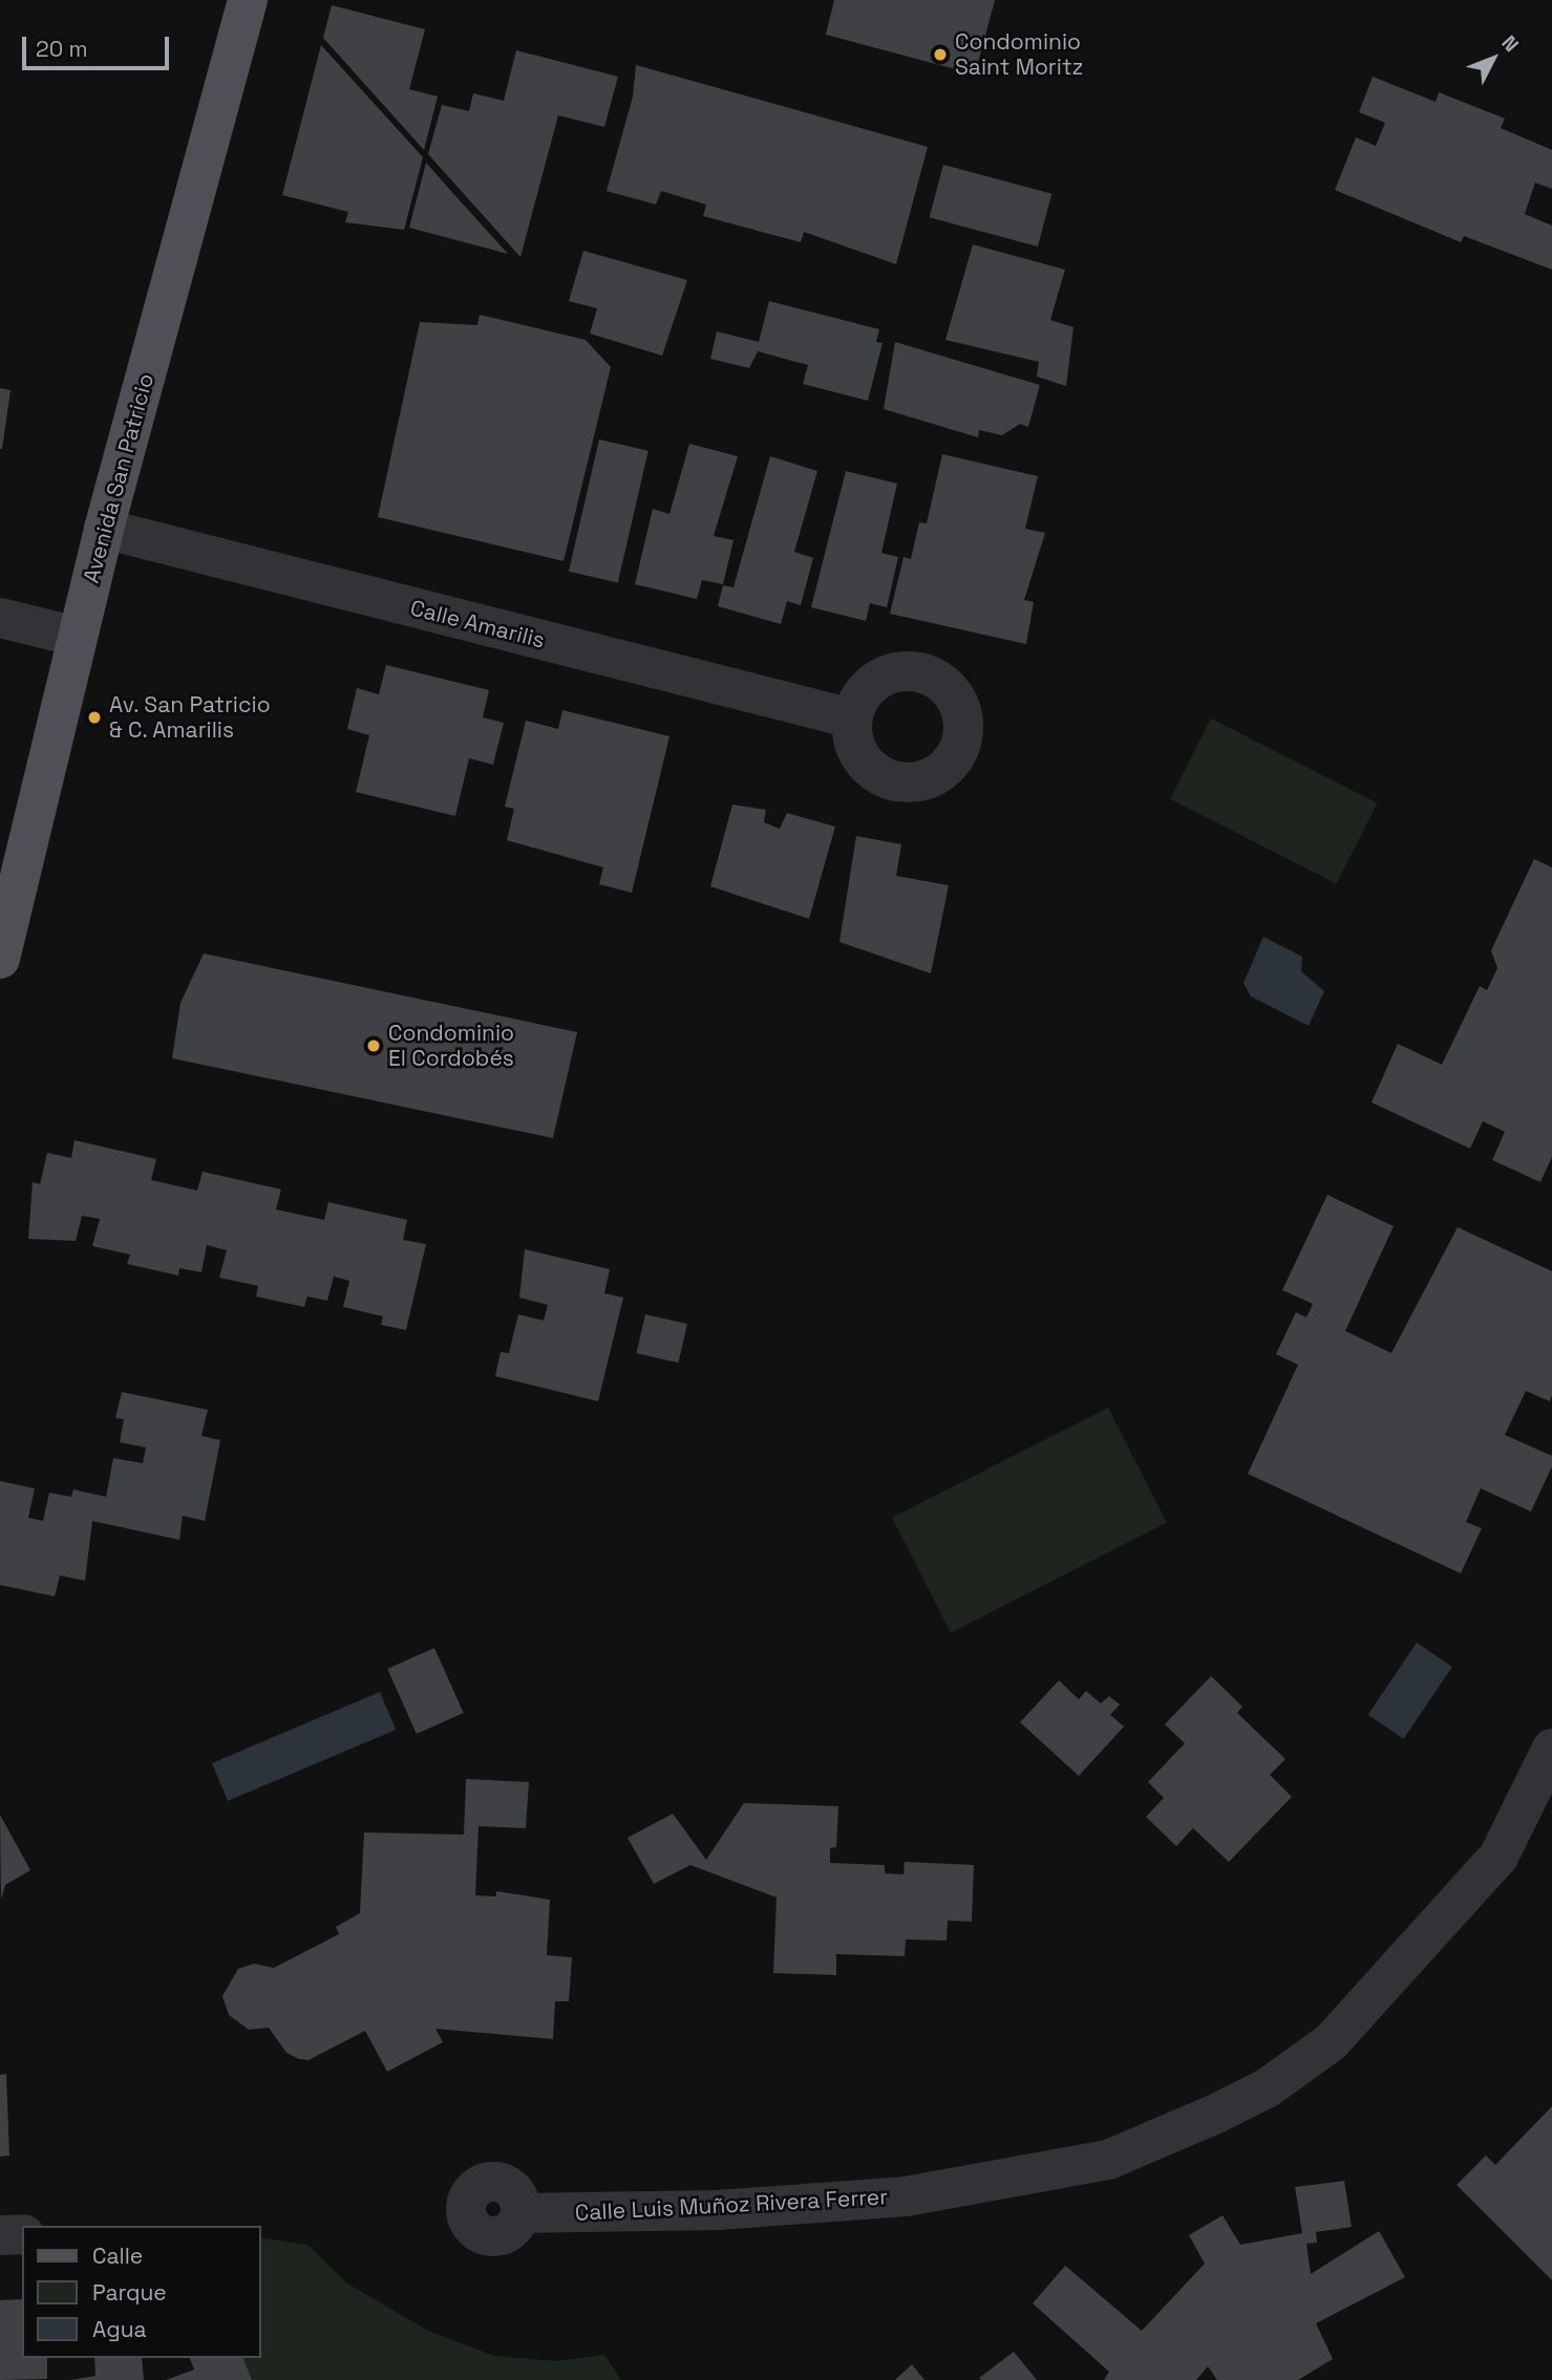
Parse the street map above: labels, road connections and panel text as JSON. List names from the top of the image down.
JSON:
{
  "streets": {
    "main road": ["Avenida San Patricio"],
    "street": ["Calle Amarilis", "Calle Luis Muñoz Rivera Ferrer"]
  },
  "crossings": [
    ["Avenida San Patricio", "Calle Amarilis"]
  ],
  "places": ["Condominio Saint Moritz", "Av. San Patricio & C. Amarilis", "Condominio El Cordobés"],
  "legend": ["Calle", "Parque", "Agua"],
  "scale_bar": "20 m",
  "north": "top right"
}
